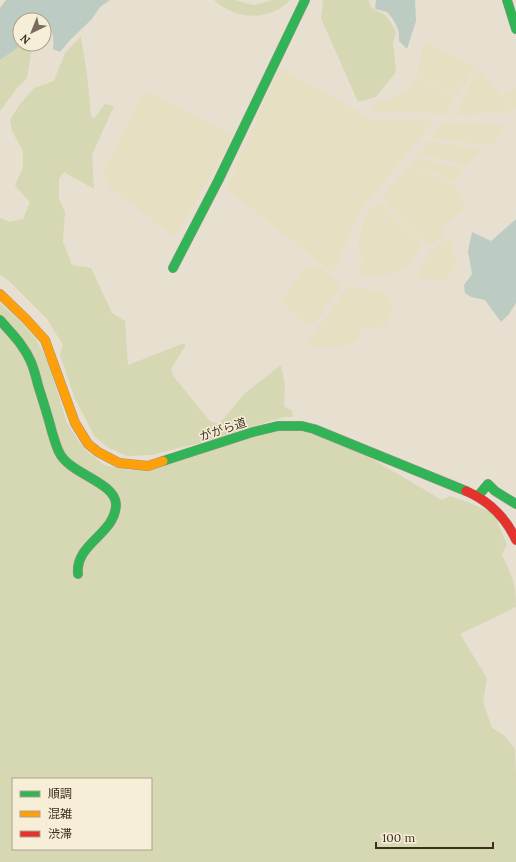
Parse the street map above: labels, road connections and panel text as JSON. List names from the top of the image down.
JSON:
{
  "streets": {
    "street": ["ががら道"]
  },
  "legend": ["順調", "混雑", "渋滞"],
  "scale_bar": "100 m",
  "north": "bottom left"
}
